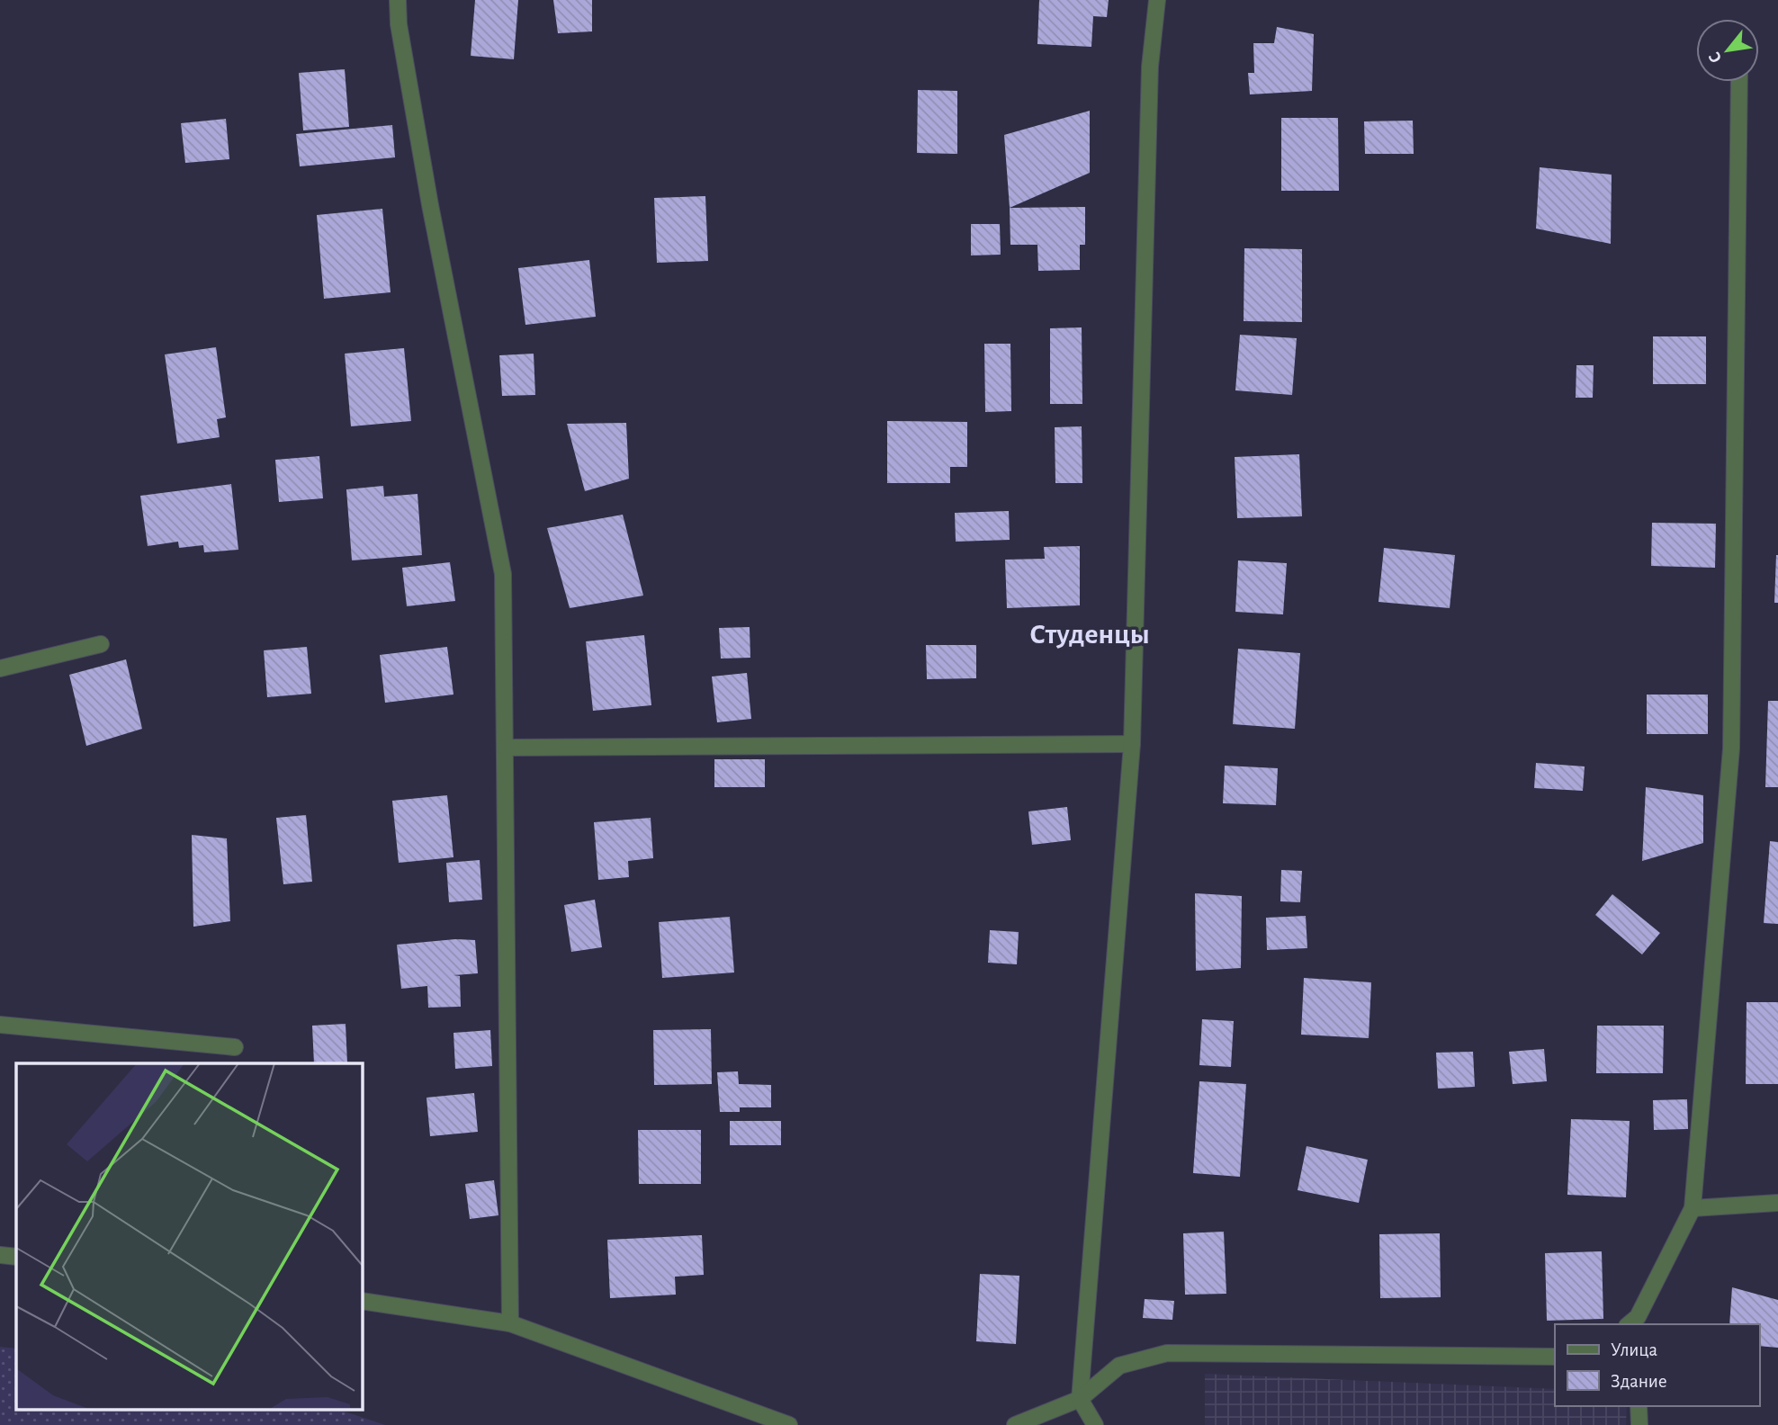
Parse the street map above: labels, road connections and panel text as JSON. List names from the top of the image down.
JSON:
{
  "districts": ["Студенцы"],
  "legend": ["Улица", "Здание"],
  "north": "bottom left"
}
